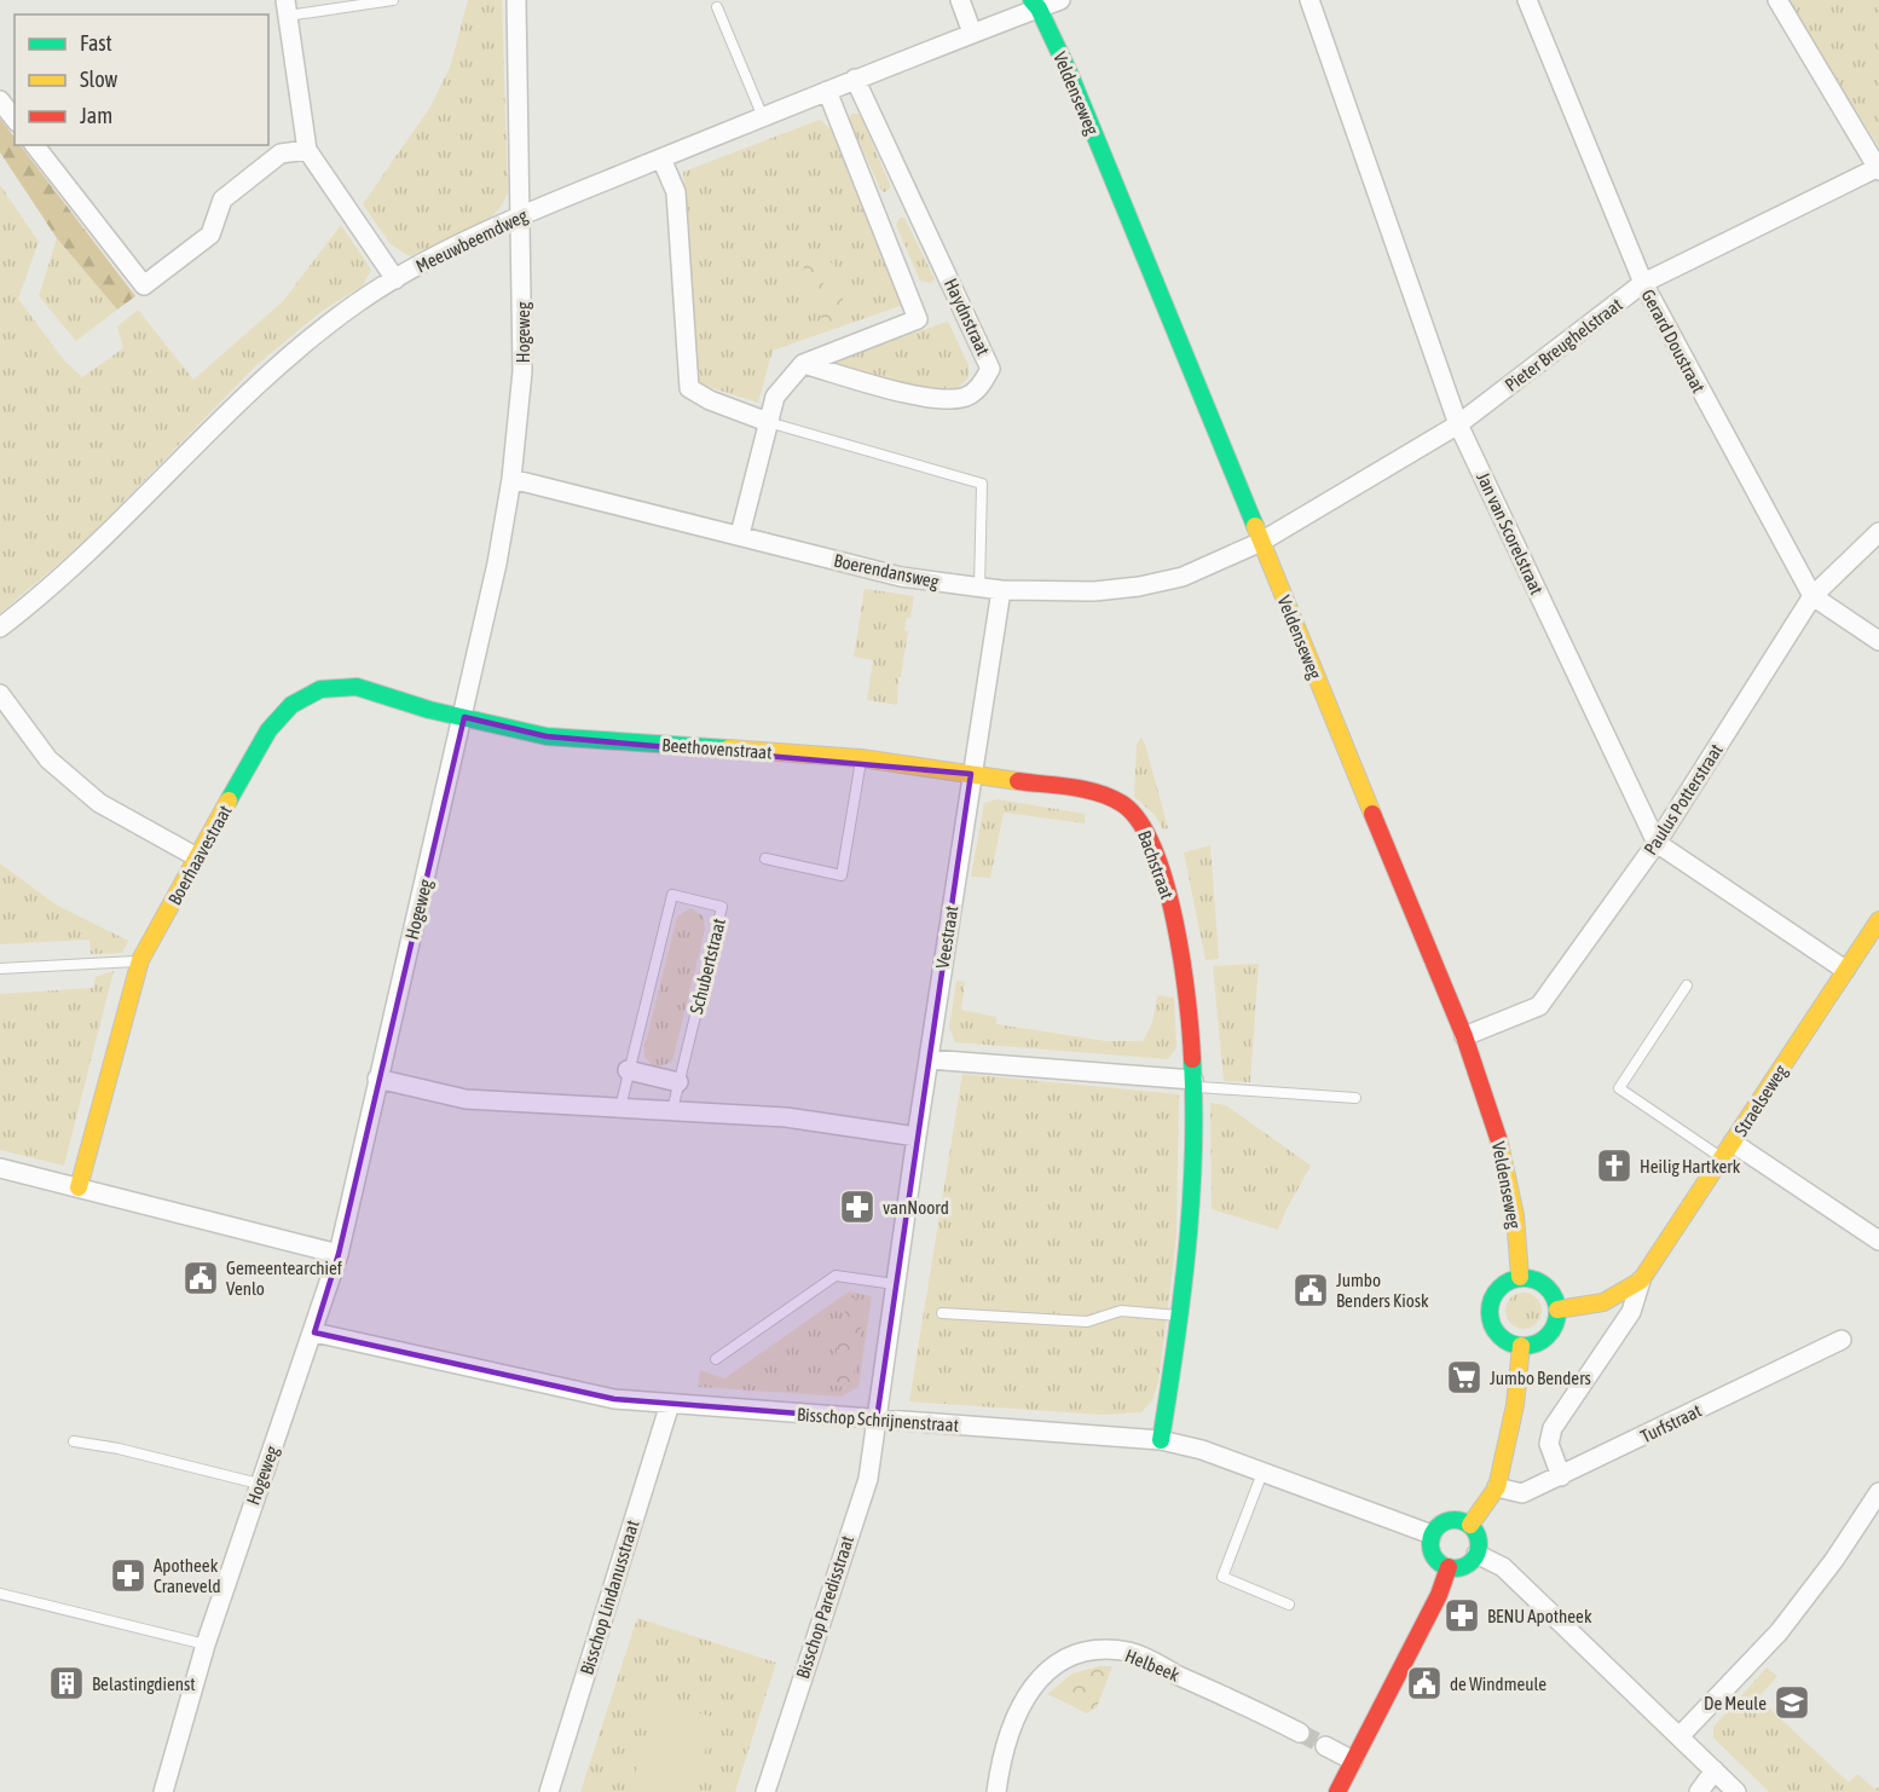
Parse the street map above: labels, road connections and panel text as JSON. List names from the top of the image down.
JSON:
{
  "streets": {
    "street": [
      "Veldenseweg",
      "Meeuwbeemdweg",
      "Haydnstraat",
      "Hogeweg",
      "Gerard Doustraat",
      "Pieter Breughelstraat",
      "Jan van Scorelstraat",
      "Boerendansweg",
      "Beethovenstraat",
      "Paulus Potterstraat",
      "Boerhaavestraat",
      "Bachstraat",
      "Veestraat",
      "Straelseweg",
      "Bisschop Schrijnenstraat",
      "Turfstraat",
      "Bisschop Lindanusstraat",
      "Bisschop Paredisstraat",
      "Helbeek"
    ],
    "lane": ["Schubertstraat"]
  },
  "crossings": [
    ["Veldenseweg", "Meeuwbeemdweg"],
    ["Veldenseweg", "Pieter Breughelstraat"],
    ["Veldenseweg", "Boerendansweg"],
    ["Veldenseweg", "Paulus Potterstraat"],
    ["Veldenseweg", "Straelseweg"],
    ["Meeuwbeemdweg", "Haydnstraat"],
    ["Meeuwbeemdweg", "Hogeweg"],
    ["Hogeweg", "Boerendansweg"],
    ["Hogeweg", "Beethovenstraat"],
    ["Hogeweg", "Boerhaavestraat"],
    ["Hogeweg", "Bisschop Schrijnenstraat"],
    ["Gerard Doustraat", "Pieter Breughelstraat"],
    ["Gerard Doustraat", "Paulus Potterstraat"],
    ["Pieter Breughelstraat", "Jan van Scorelstraat"],
    ["Pieter Breughelstraat", "Boerendansweg"],
    ["Jan van Scorelstraat", "Paulus Potterstraat"],
    ["Boerendansweg", "Veestraat"],
    ["Beethovenstraat", "Boerhaavestraat"],
    ["Beethovenstraat", "Bachstraat"],
    ["Beethovenstraat", "Veestraat"],
    ["Bachstraat", "Veestraat"],
    ["Bachstraat", "Bisschop Schrijnenstraat"],
    ["Veestraat", "Bisschop Schrijnenstraat"],
    ["Veestraat", "Bisschop Paredisstraat"],
    ["Straelseweg", "Turfstraat"],
    ["Bisschop Schrijnenstraat", "Bisschop Lindanusstraat"],
    ["Bisschop Schrijnenstraat", "Bisschop Paredisstraat"]
  ],
  "places": {
    "church": ["Heilig Hartkerk"],
    "pharmacy": ["vanNoord", "Apotheek Craneveld", "BENU Apotheek"],
    "public building": ["Gemeentearchief Venlo", "Jumbo Benders Kiosk", "de Windmeule"],
    "supermarket": ["Jumbo Benders"],
    "building": ["Belastingdienst"],
    "school or university": ["De Meule"]
  },
  "legend": ["Fast", "Slow", "Jam"]
}
